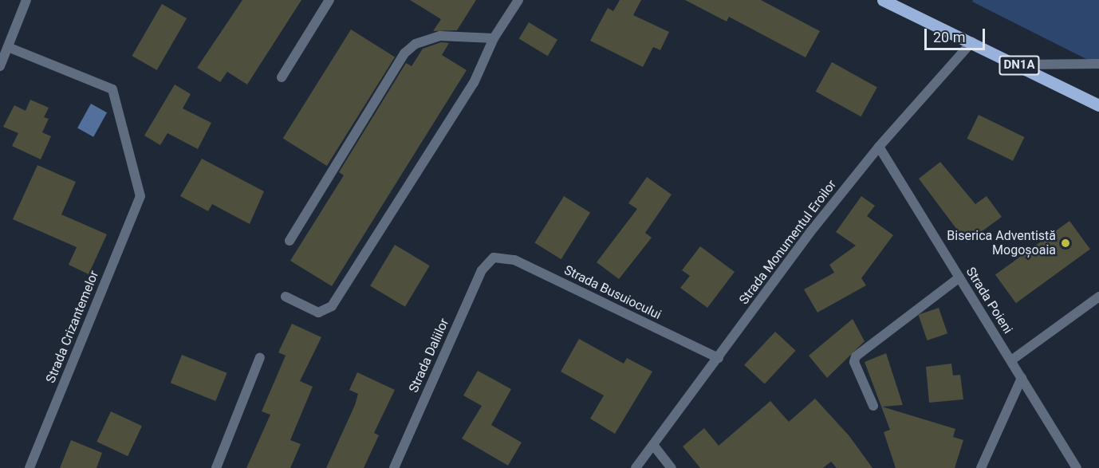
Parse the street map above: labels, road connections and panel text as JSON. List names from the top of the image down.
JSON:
{
  "streets": {
    "main road": ["DN1A"],
    "street": [
      "Strada Monumentul Eroilor",
      "Strada Busuiocului",
      "Strada Poieni",
      "Strada Crizantemelor",
      "Strada Daliilor"
    ]
  },
  "crossings": [
    ["DN1A", "Strada Monumentul Eroilor"],
    ["Strada Monumentul Eroilor", "Strada Busuiocului"],
    ["Strada Monumentul Eroilor", "Strada Poieni"],
    ["Strada Busuiocului", "Strada Daliilor"]
  ],
  "places": ["Biserica Adventistă Mogoșoaia"],
  "scale_bar": "20 m"
}
